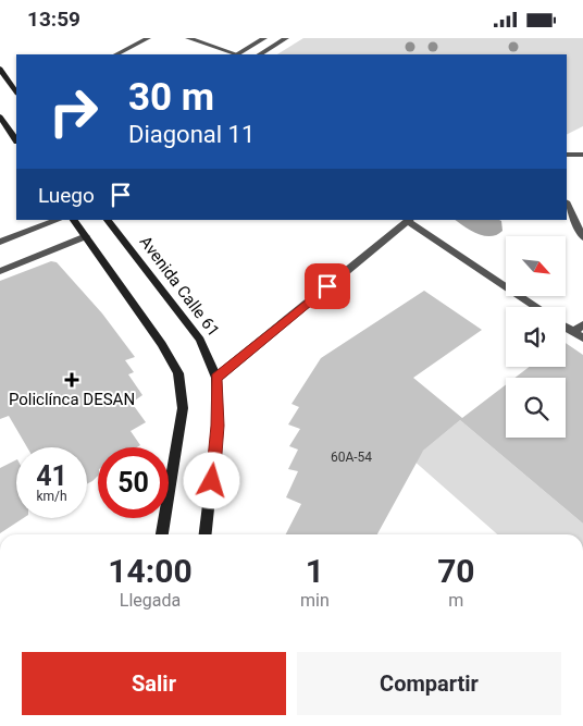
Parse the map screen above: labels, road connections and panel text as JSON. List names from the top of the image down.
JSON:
{
  "streets": {
    "main road": ["Avenida Calle 61"]
  },
  "places": {
    "health": ["Policlínca DESAN"]
  },
  "house_numbers": ["60A-54"],
  "north": "bottom right",
  "page": {
    "status": "13:59",
    "turn": ["30 m", "Diagonal 11"],
    "then": "Luego",
    "speed": "41 km/h",
    "limit": "50",
    "eta": [
      "14:00",
      "Llegada",
      "1",
      "min",
      "70",
      "m"
    ],
    "buttons": ["Salir", "Compartir"]
  }
}
